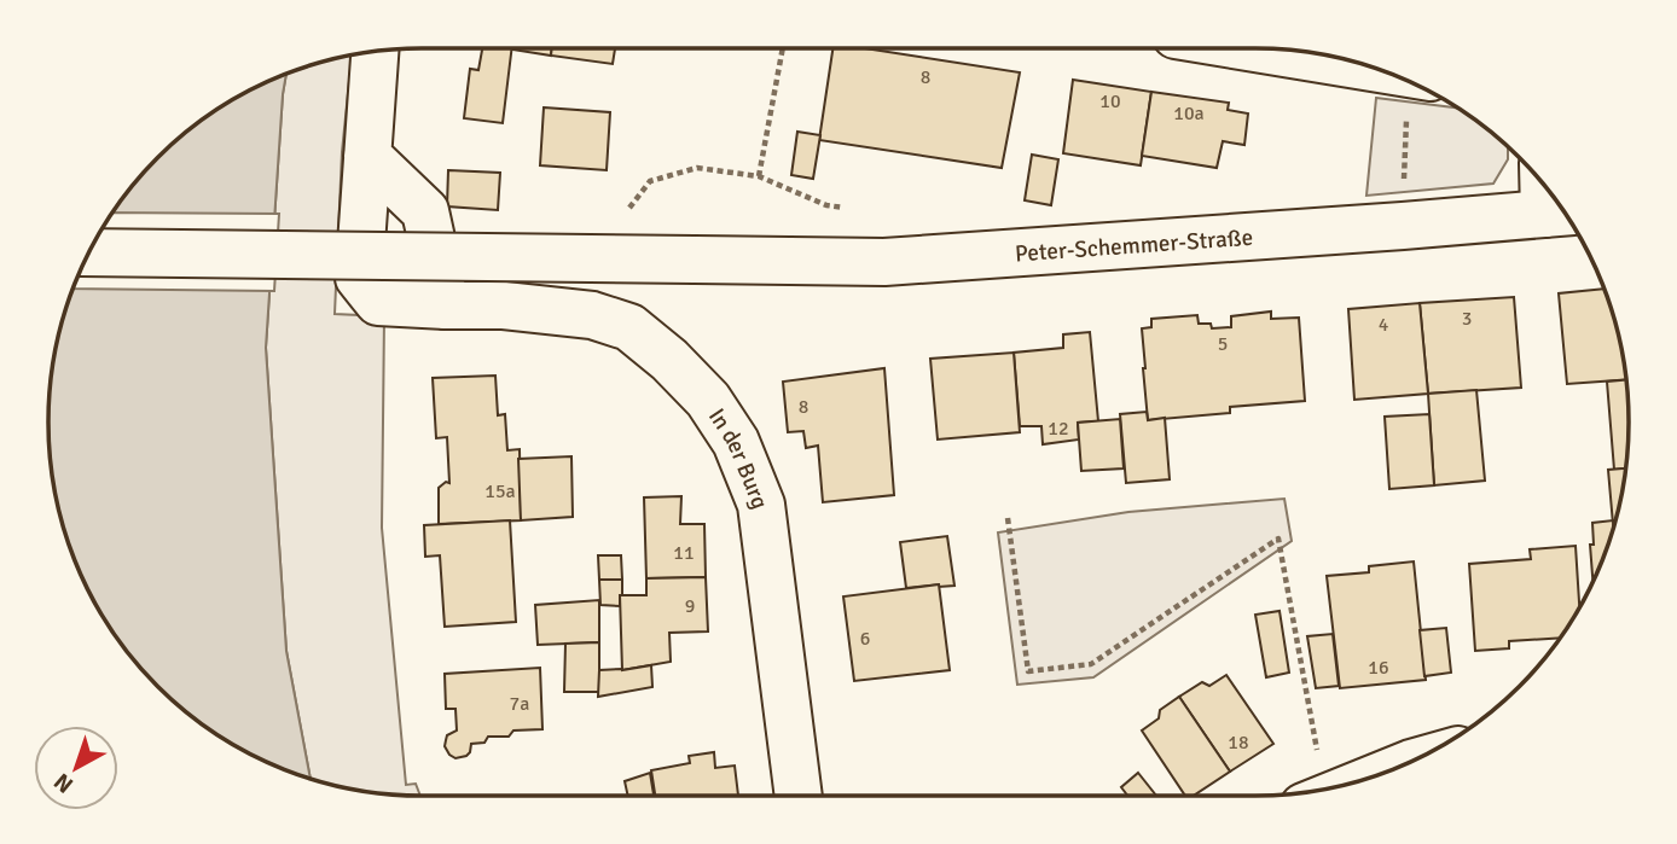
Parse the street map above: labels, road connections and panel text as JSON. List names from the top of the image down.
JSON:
{
  "streets": {
    "street": ["Peter-Schemmer-Straße", "In der Burg"]
  },
  "house_numbers": [
    "8",
    "10",
    "10a",
    "3",
    "4",
    "5",
    "8",
    "12",
    "15a",
    "11",
    "9",
    "6",
    "16",
    "7a",
    "18"
  ],
  "north": "bottom left"
}
